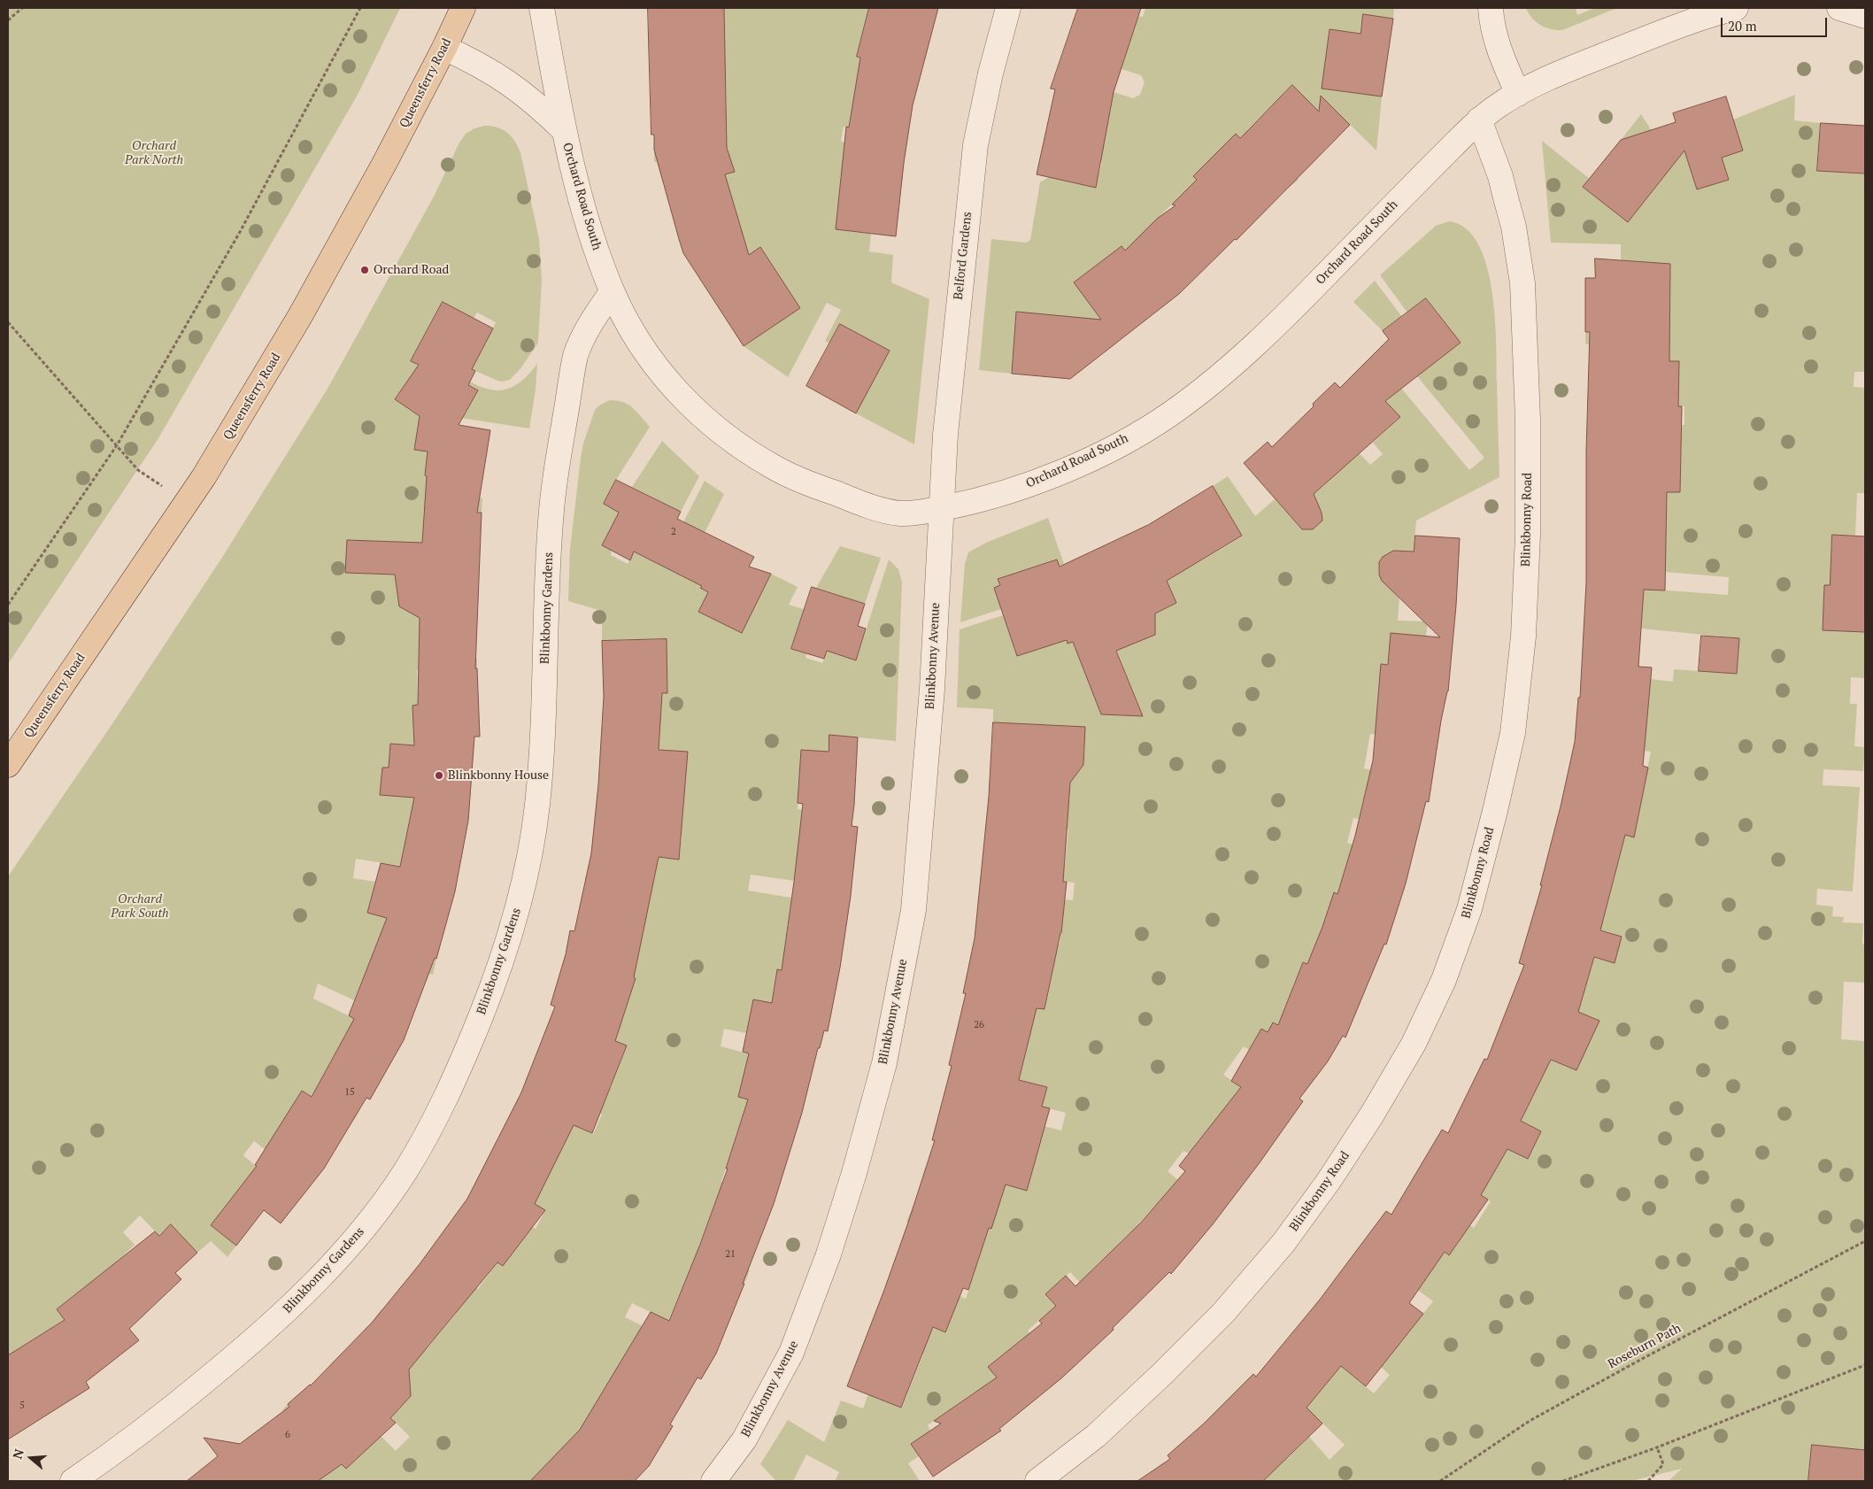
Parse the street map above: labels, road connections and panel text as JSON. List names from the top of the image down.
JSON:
{
  "streets": {
    "main road": ["Queensferry Road"],
    "street": [
      "Orchard Road South",
      "Belford Gardens",
      "Blinkbonny Road",
      "Blinkbonny Gardens",
      "Blinkbonny Avenue"
    ],
    "path": ["Roseburn Path"]
  },
  "crossings": [
    ["Queensferry Road", "Orchard Road South"],
    ["Orchard Road South", "Belford Gardens"],
    ["Orchard Road South", "Blinkbonny Road"],
    ["Orchard Road South", "Blinkbonny Gardens"],
    ["Orchard Road South", "Blinkbonny Avenue"],
    ["Belford Gardens", "Blinkbonny Avenue"]
  ],
  "parks": ["Orchard Park North", "Orchard Park South"],
  "places": ["Orchard Road", "Blinkbonny House"],
  "house_numbers": [
    "2",
    "26",
    "15",
    "21",
    "5",
    "6"
  ],
  "scale_bar": "20 m",
  "north": "left"
}
